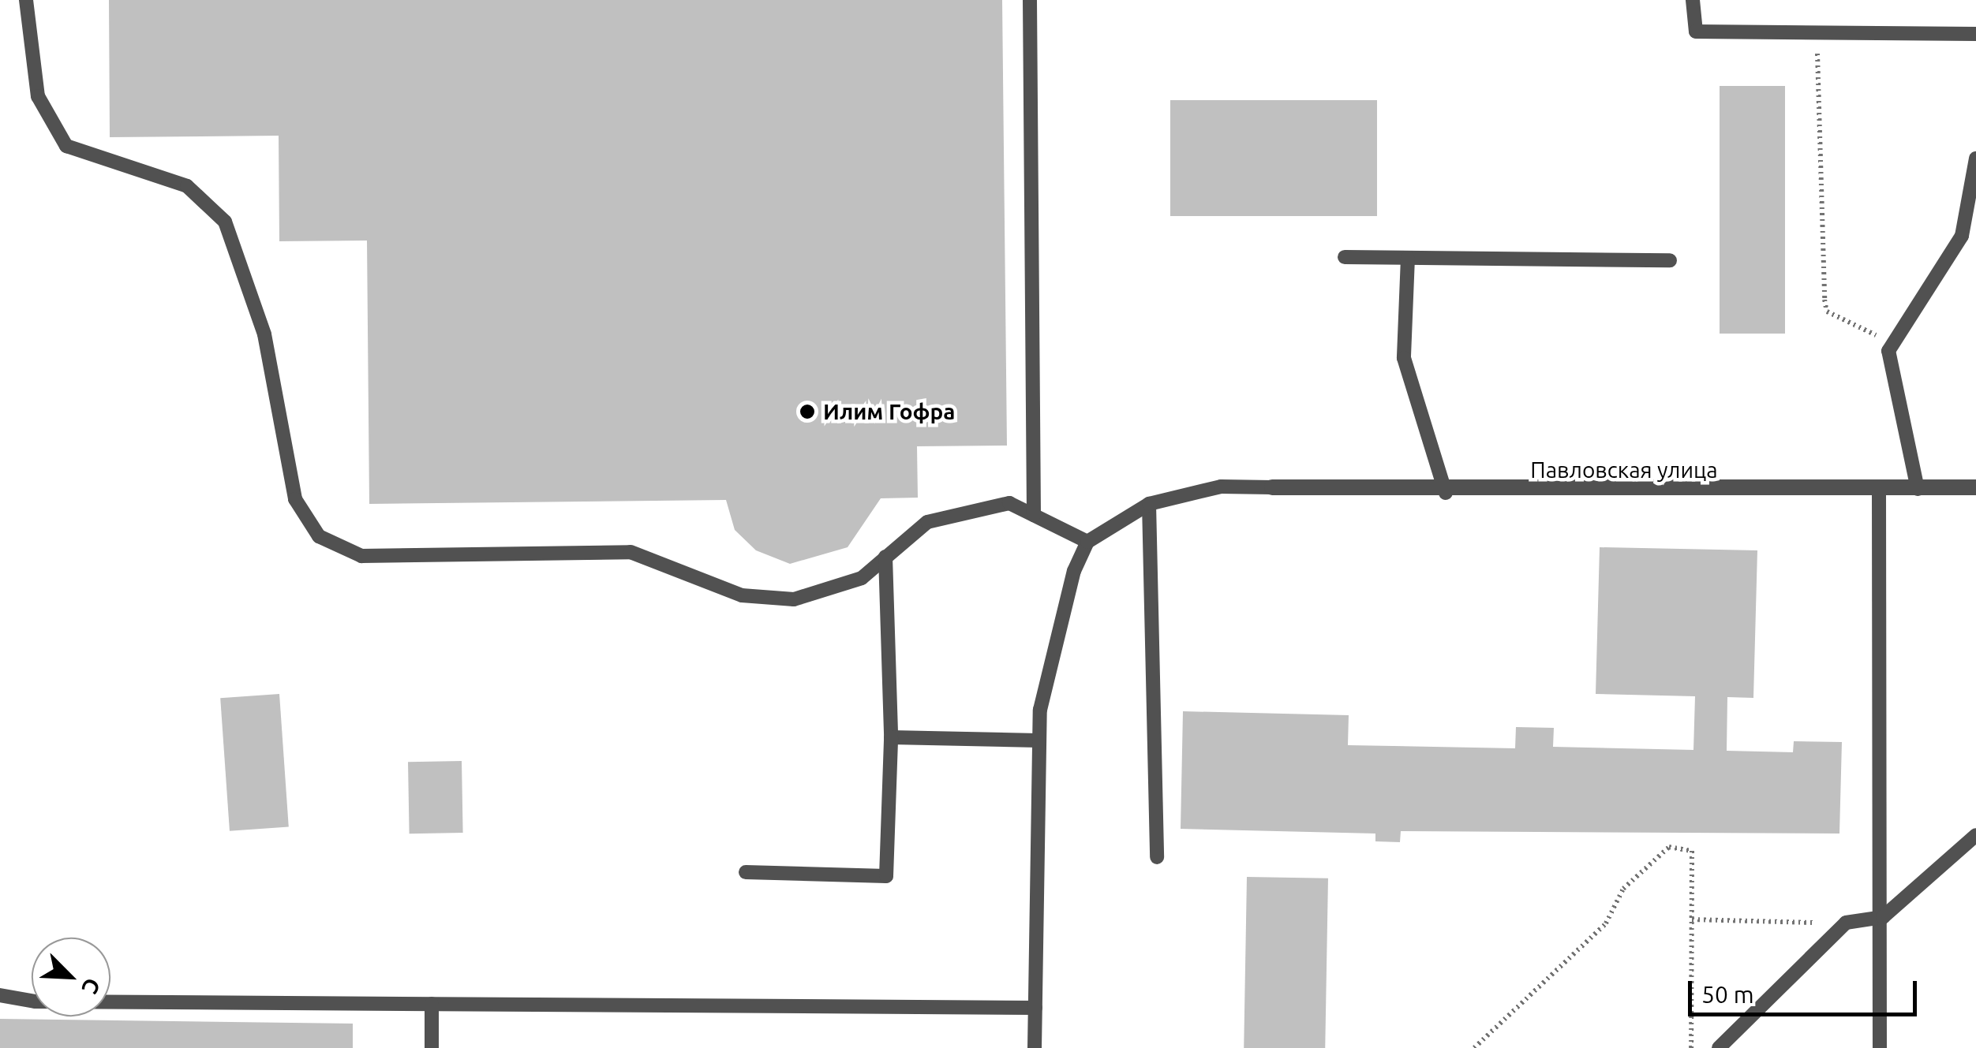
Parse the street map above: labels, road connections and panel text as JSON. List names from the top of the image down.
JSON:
{
  "streets": {
    "street": ["Павловская улица"]
  },
  "places": ["Илим Гофра"],
  "scale_bar": "50 m",
  "north": "bottom right"
}
